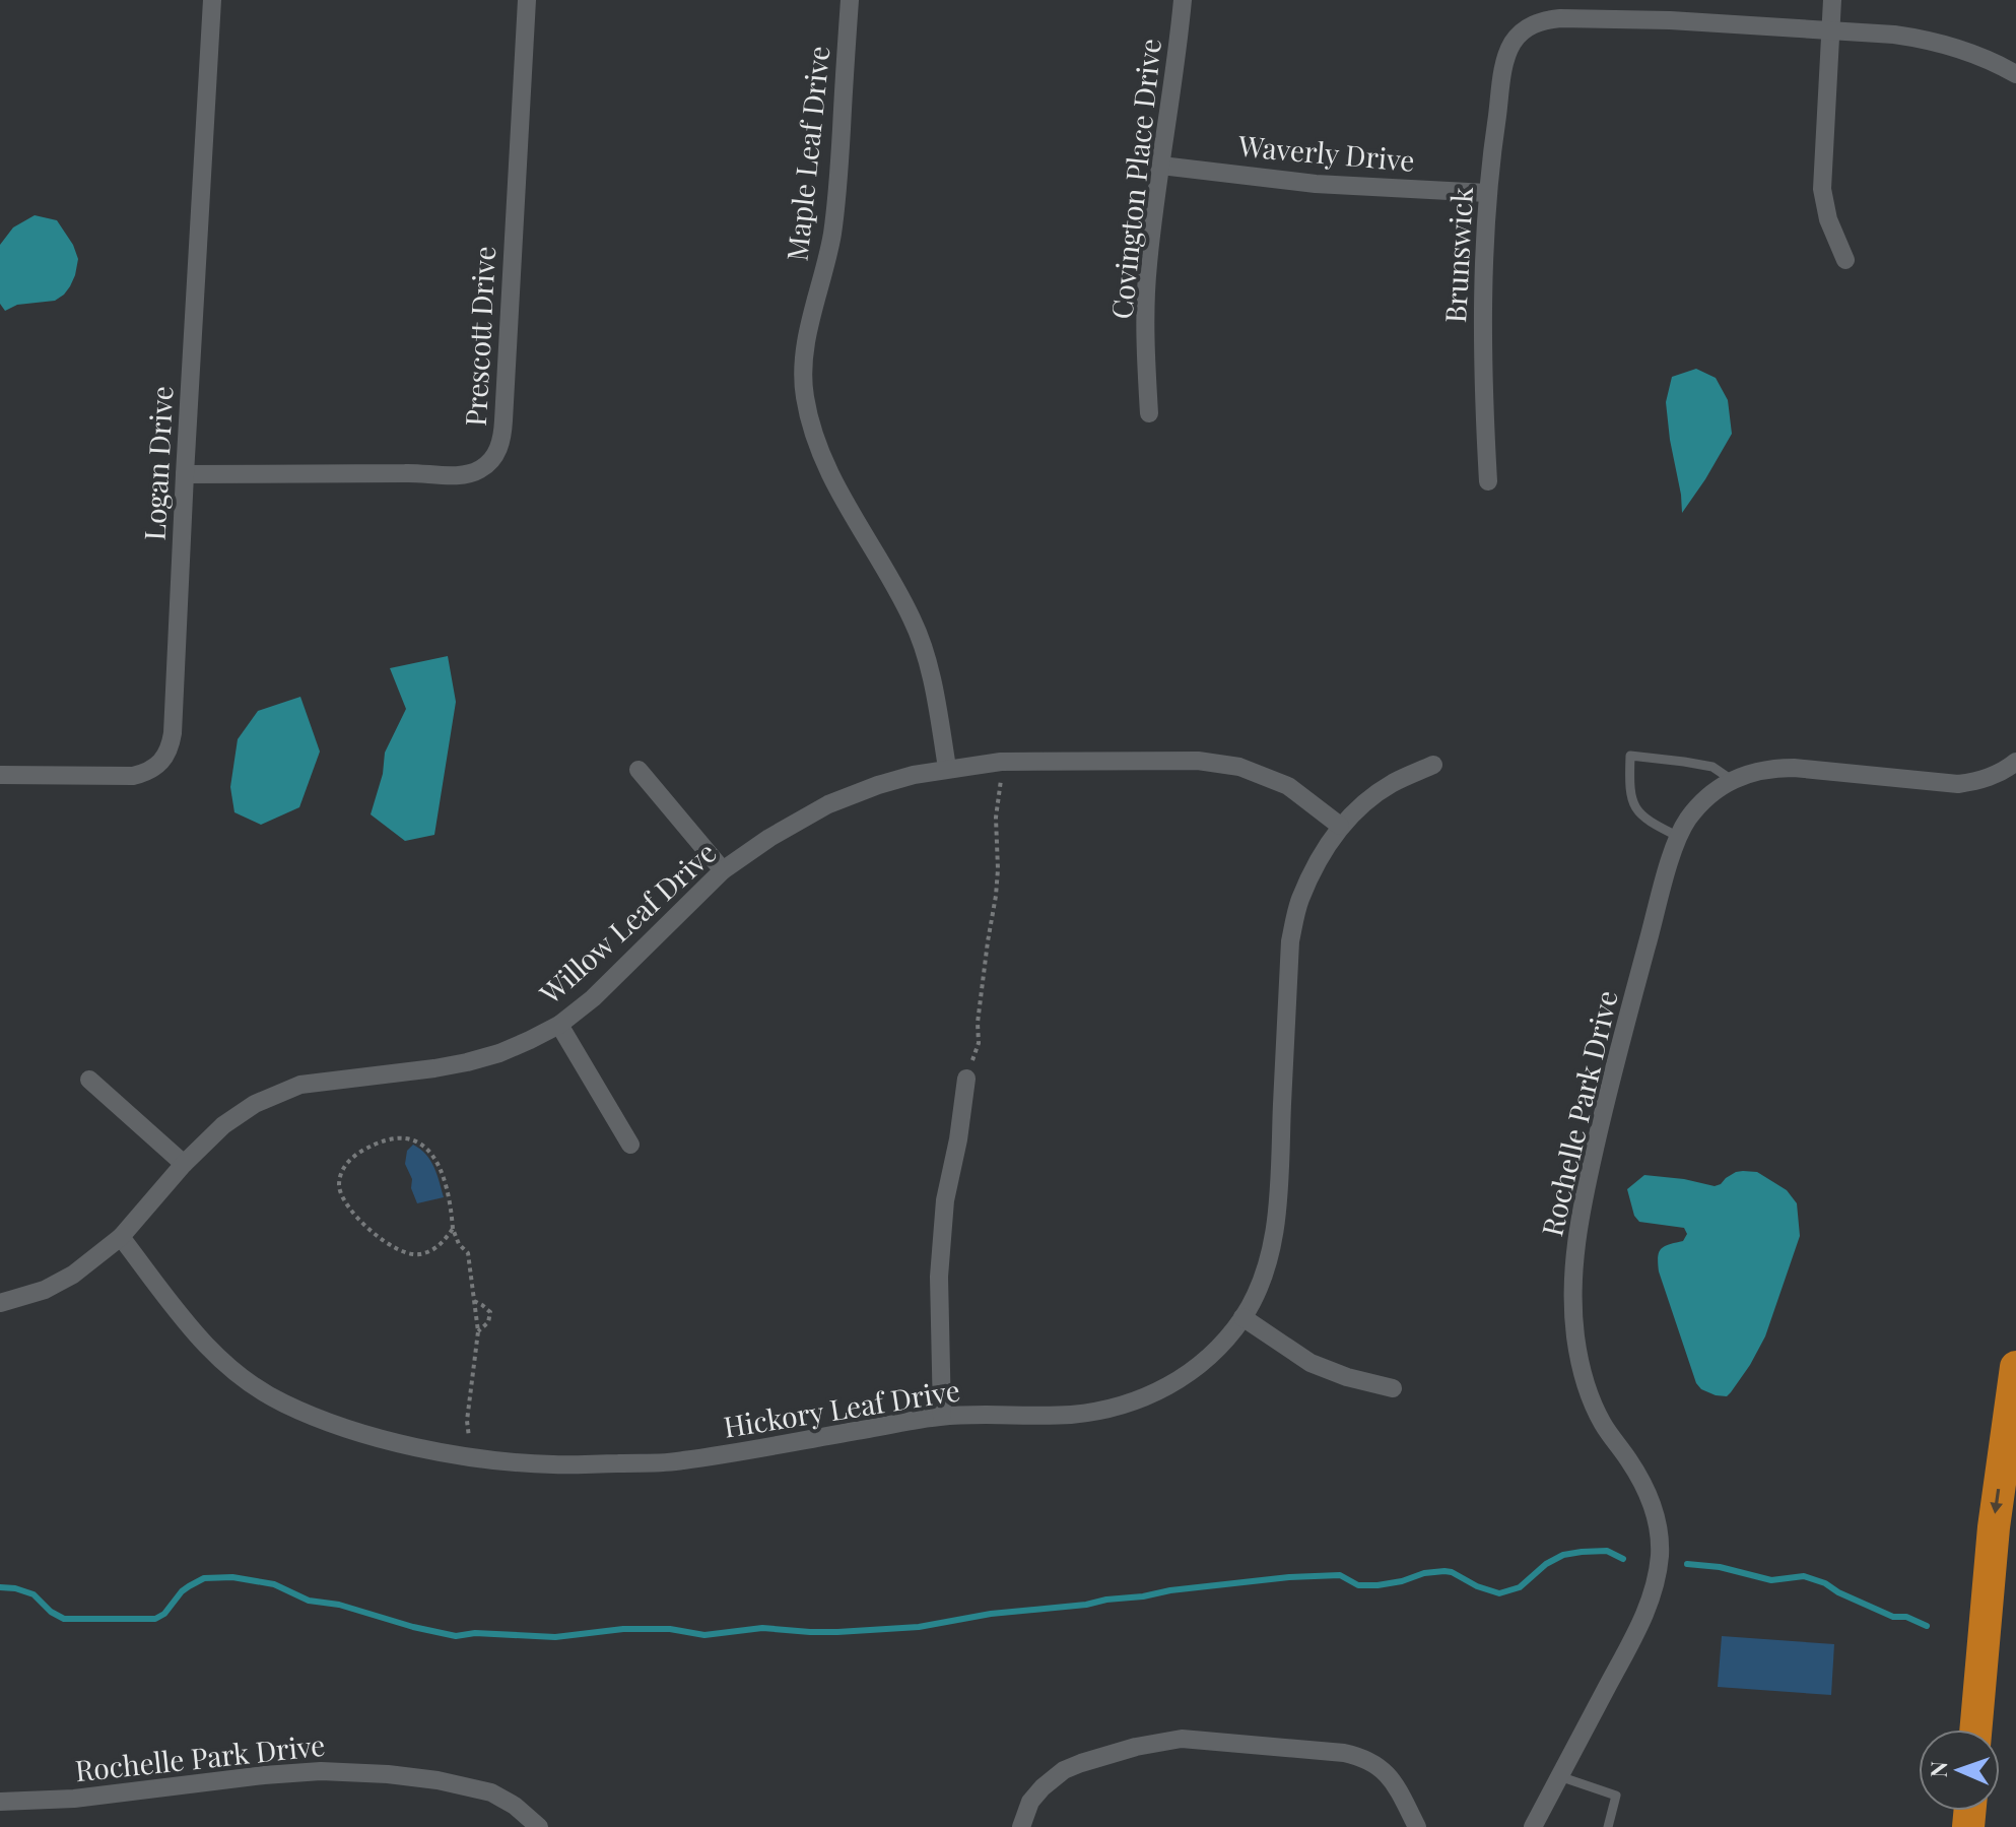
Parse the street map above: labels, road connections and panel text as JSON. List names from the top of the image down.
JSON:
{
  "streets": {
    "street": [
      "Waverly Drive",
      "Maple Leaf Drive",
      "Covington Place Drive",
      "Brunswick",
      "Prescott Drive",
      "Logan Drive",
      "Willow Leaf Drive",
      "Rochelle Park Drive",
      "Hickory Leaf Drive"
    ]
  },
  "crossings": [
    ["Waverly Drive", "Covington Place Drive"],
    ["Waverly Drive", "Brunswick"],
    ["Maple Leaf Drive", "Willow Leaf Drive"],
    ["Prescott Drive", "Logan Drive"],
    ["Willow Leaf Drive", "Hickory Leaf Drive"]
  ],
  "north": "left"
}
